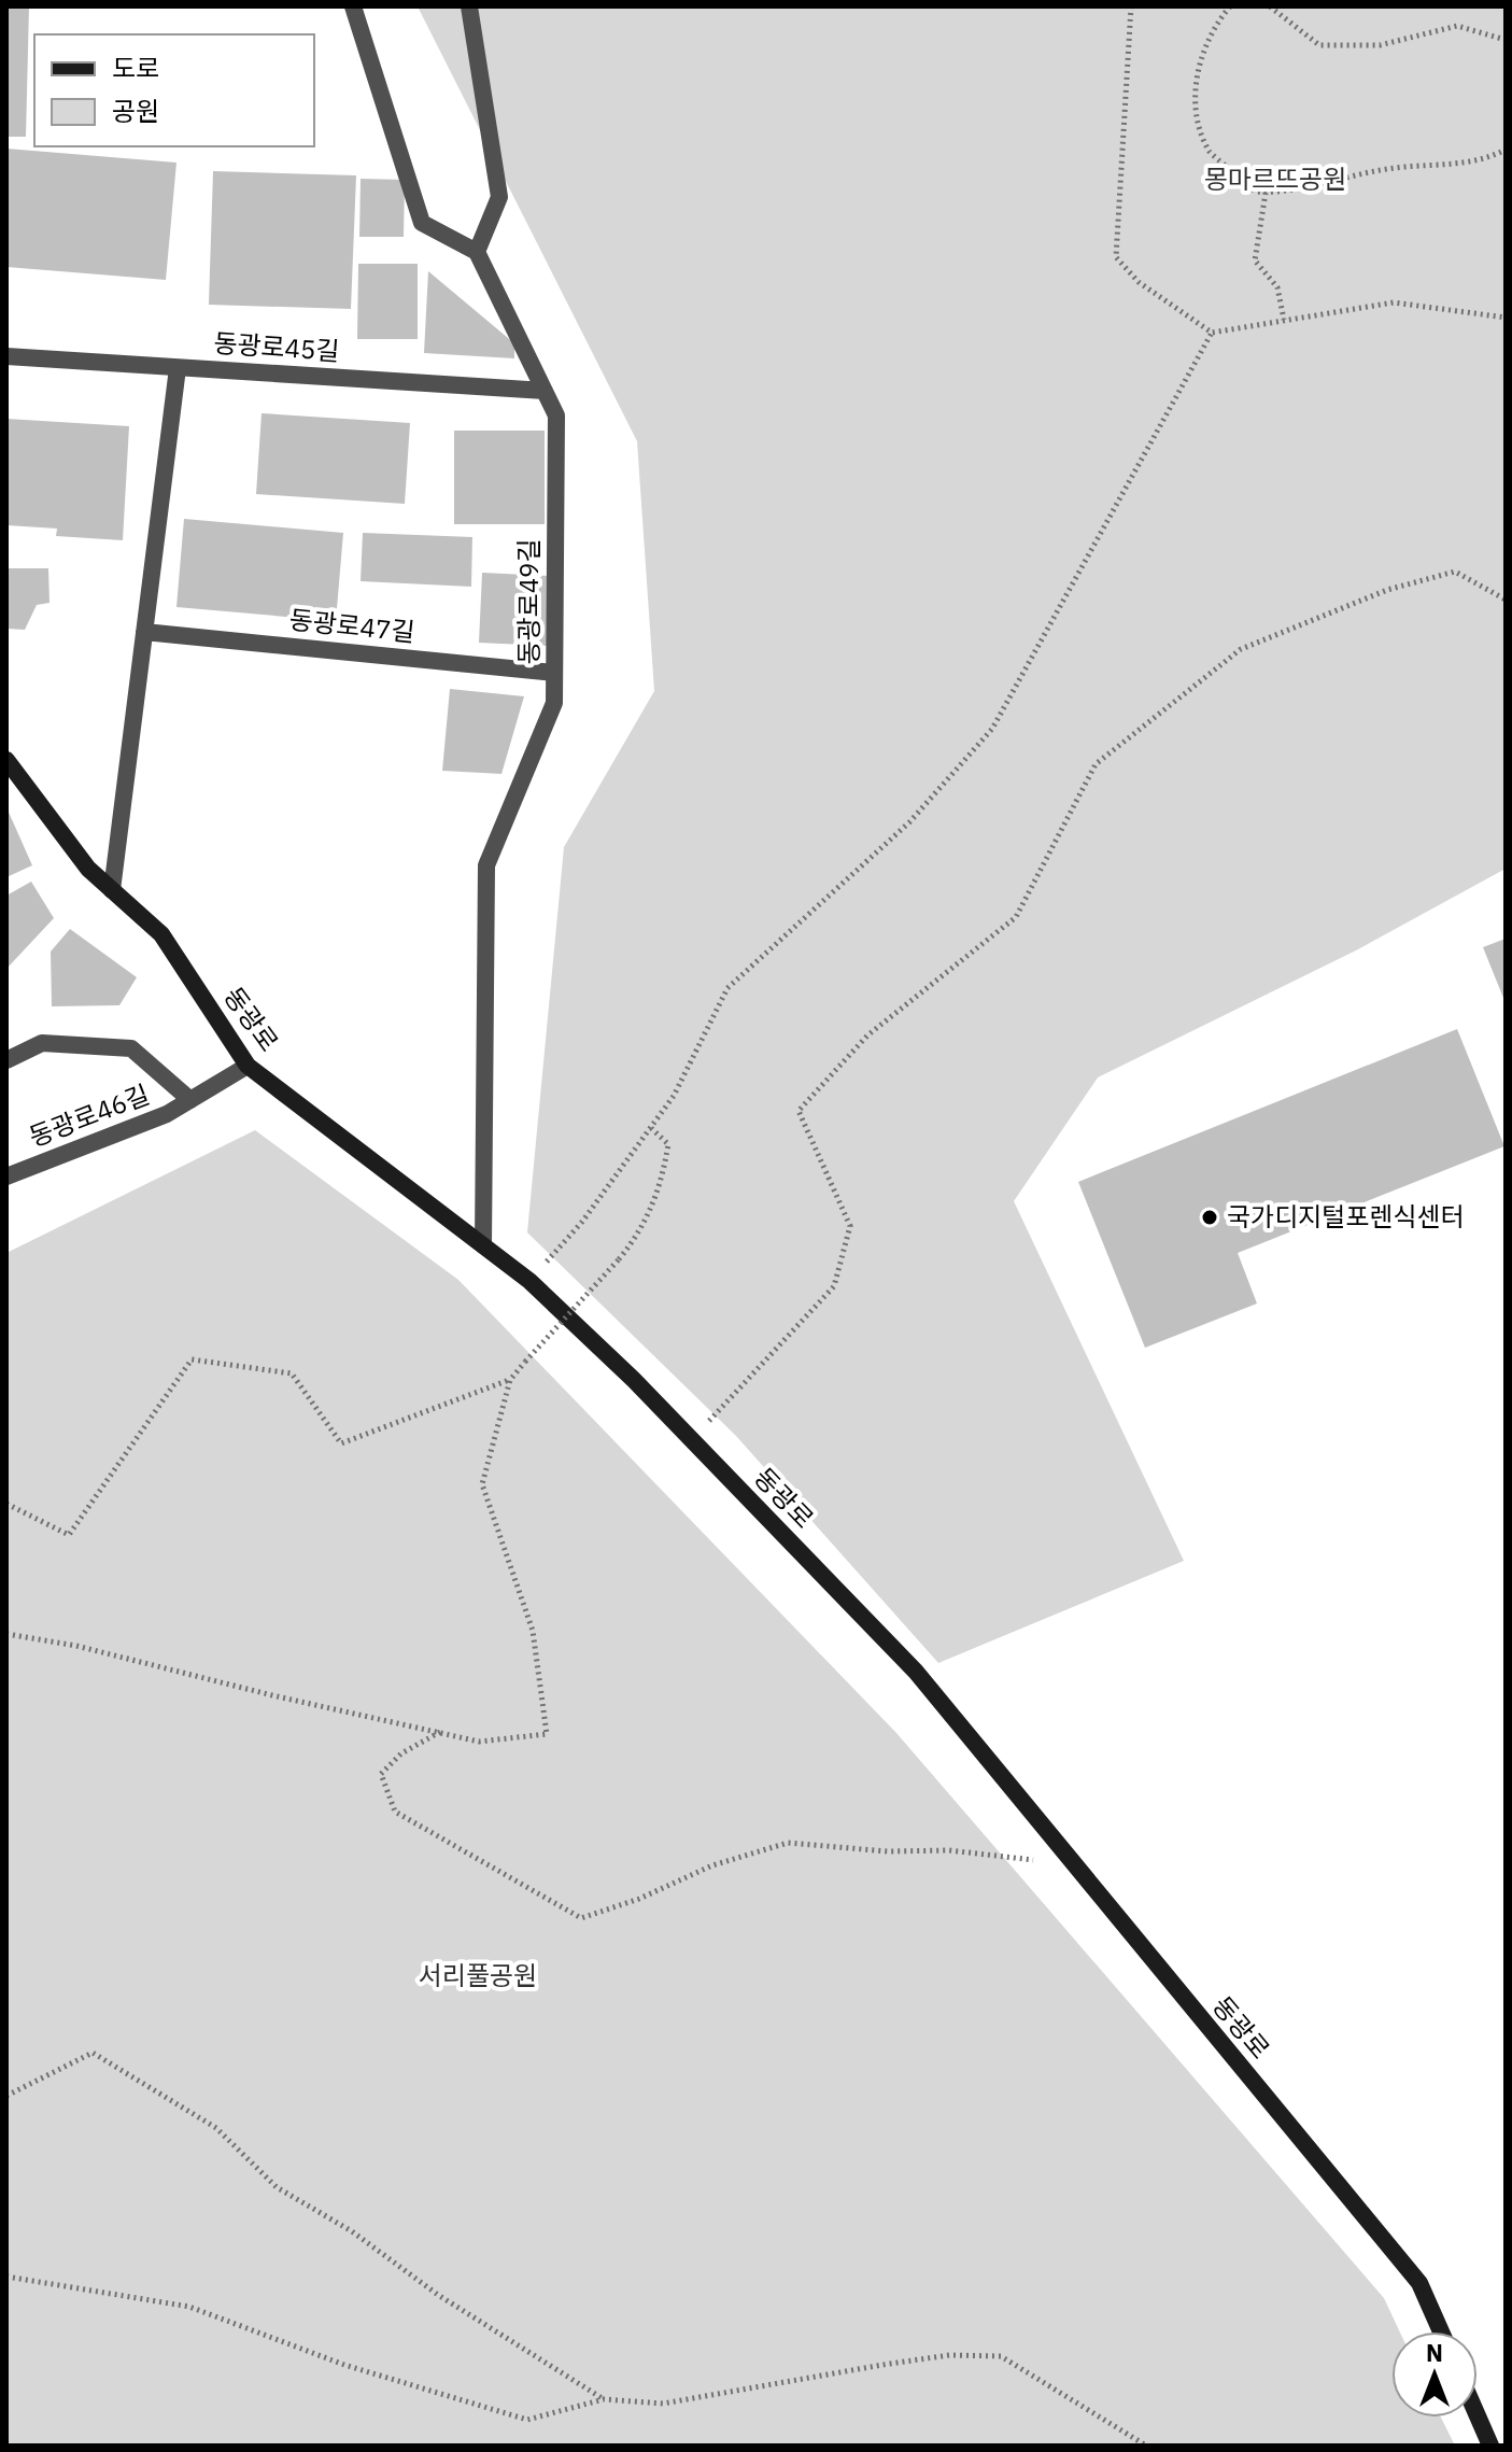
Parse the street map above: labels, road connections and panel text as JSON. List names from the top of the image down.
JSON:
{
  "streets": {
    "street": [
      "동광로45길",
      "동광로49길",
      "동광로47길",
      "동광로",
      "동광로46길"
    ]
  },
  "crossings": [
    ["동광로45길", "동광로49길"],
    ["동광로49길", "동광로47길"],
    ["동광로49길", "동광로"],
    ["동광로", "동광로46길"]
  ],
  "parks": ["몽마르뜨공원", "서리풀공원"],
  "places": ["국가디지털포렌식센터"],
  "legend": ["도로", "공원"],
  "north": "top"
}
